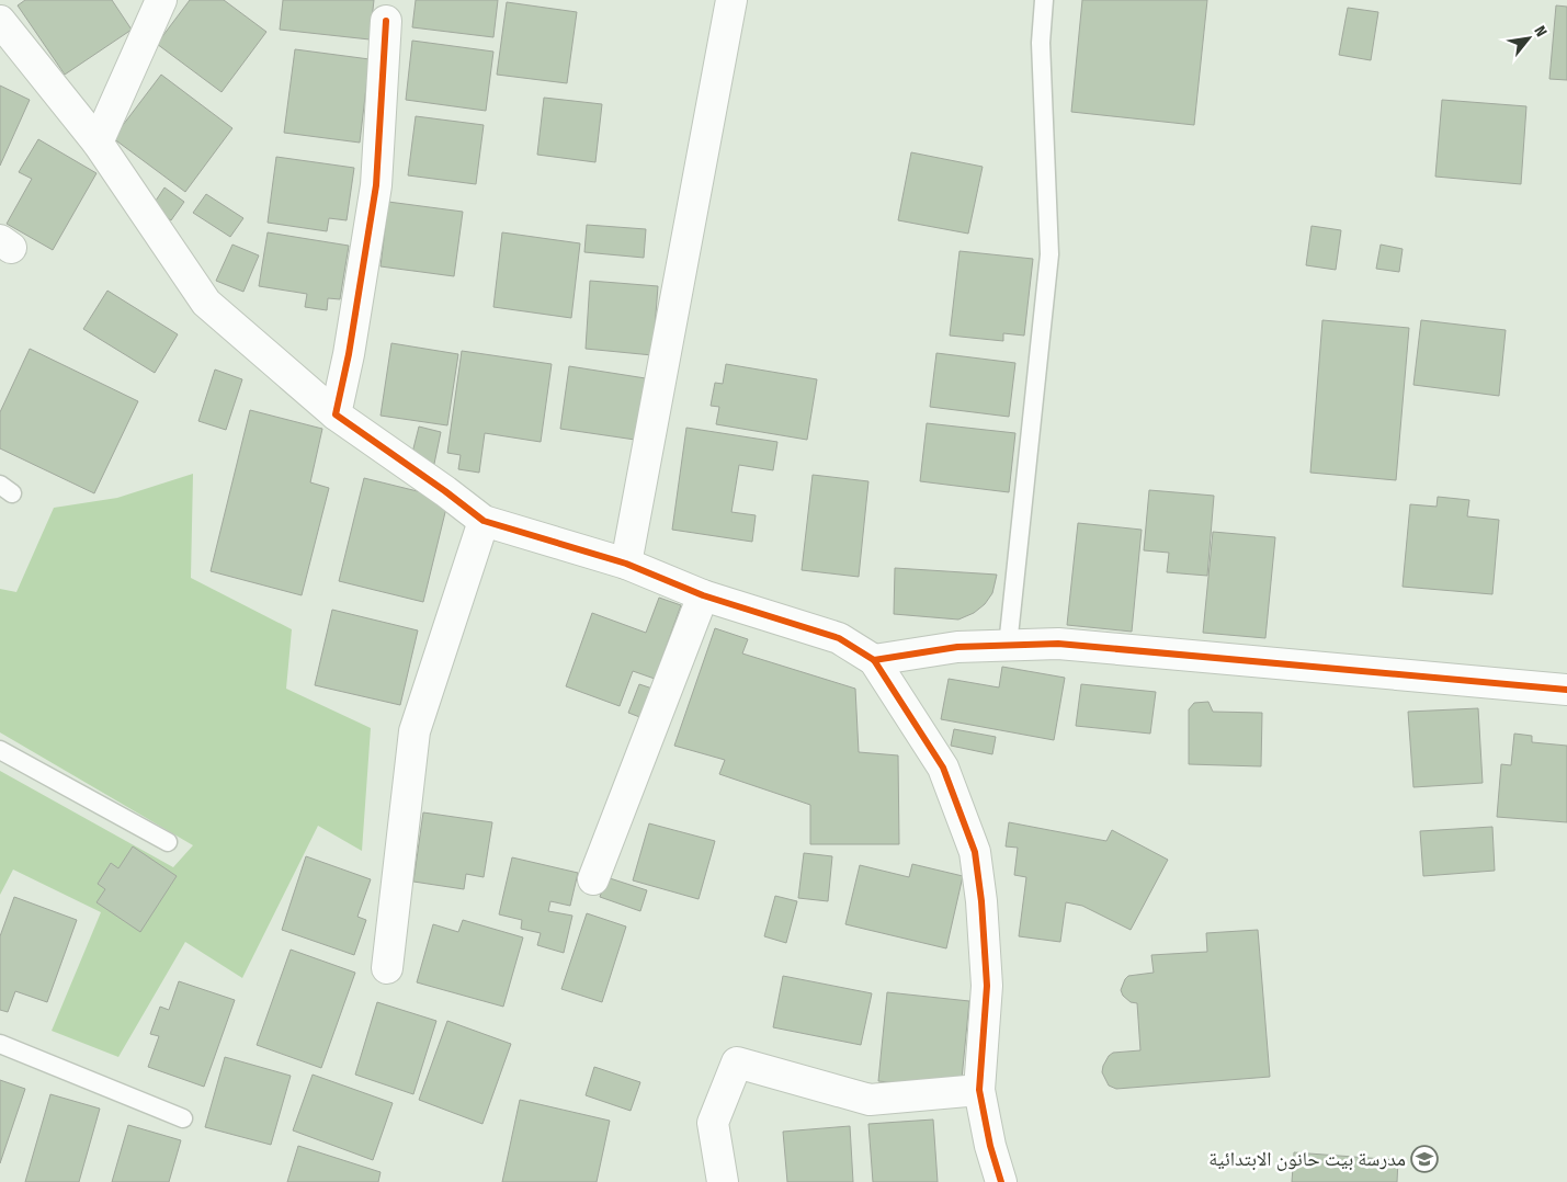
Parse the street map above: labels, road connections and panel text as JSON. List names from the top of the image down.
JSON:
{
  "places": {
    "school or university": ["مدرسة بيت حانون الابتدائية"]
  },
  "north": "top right"
}
